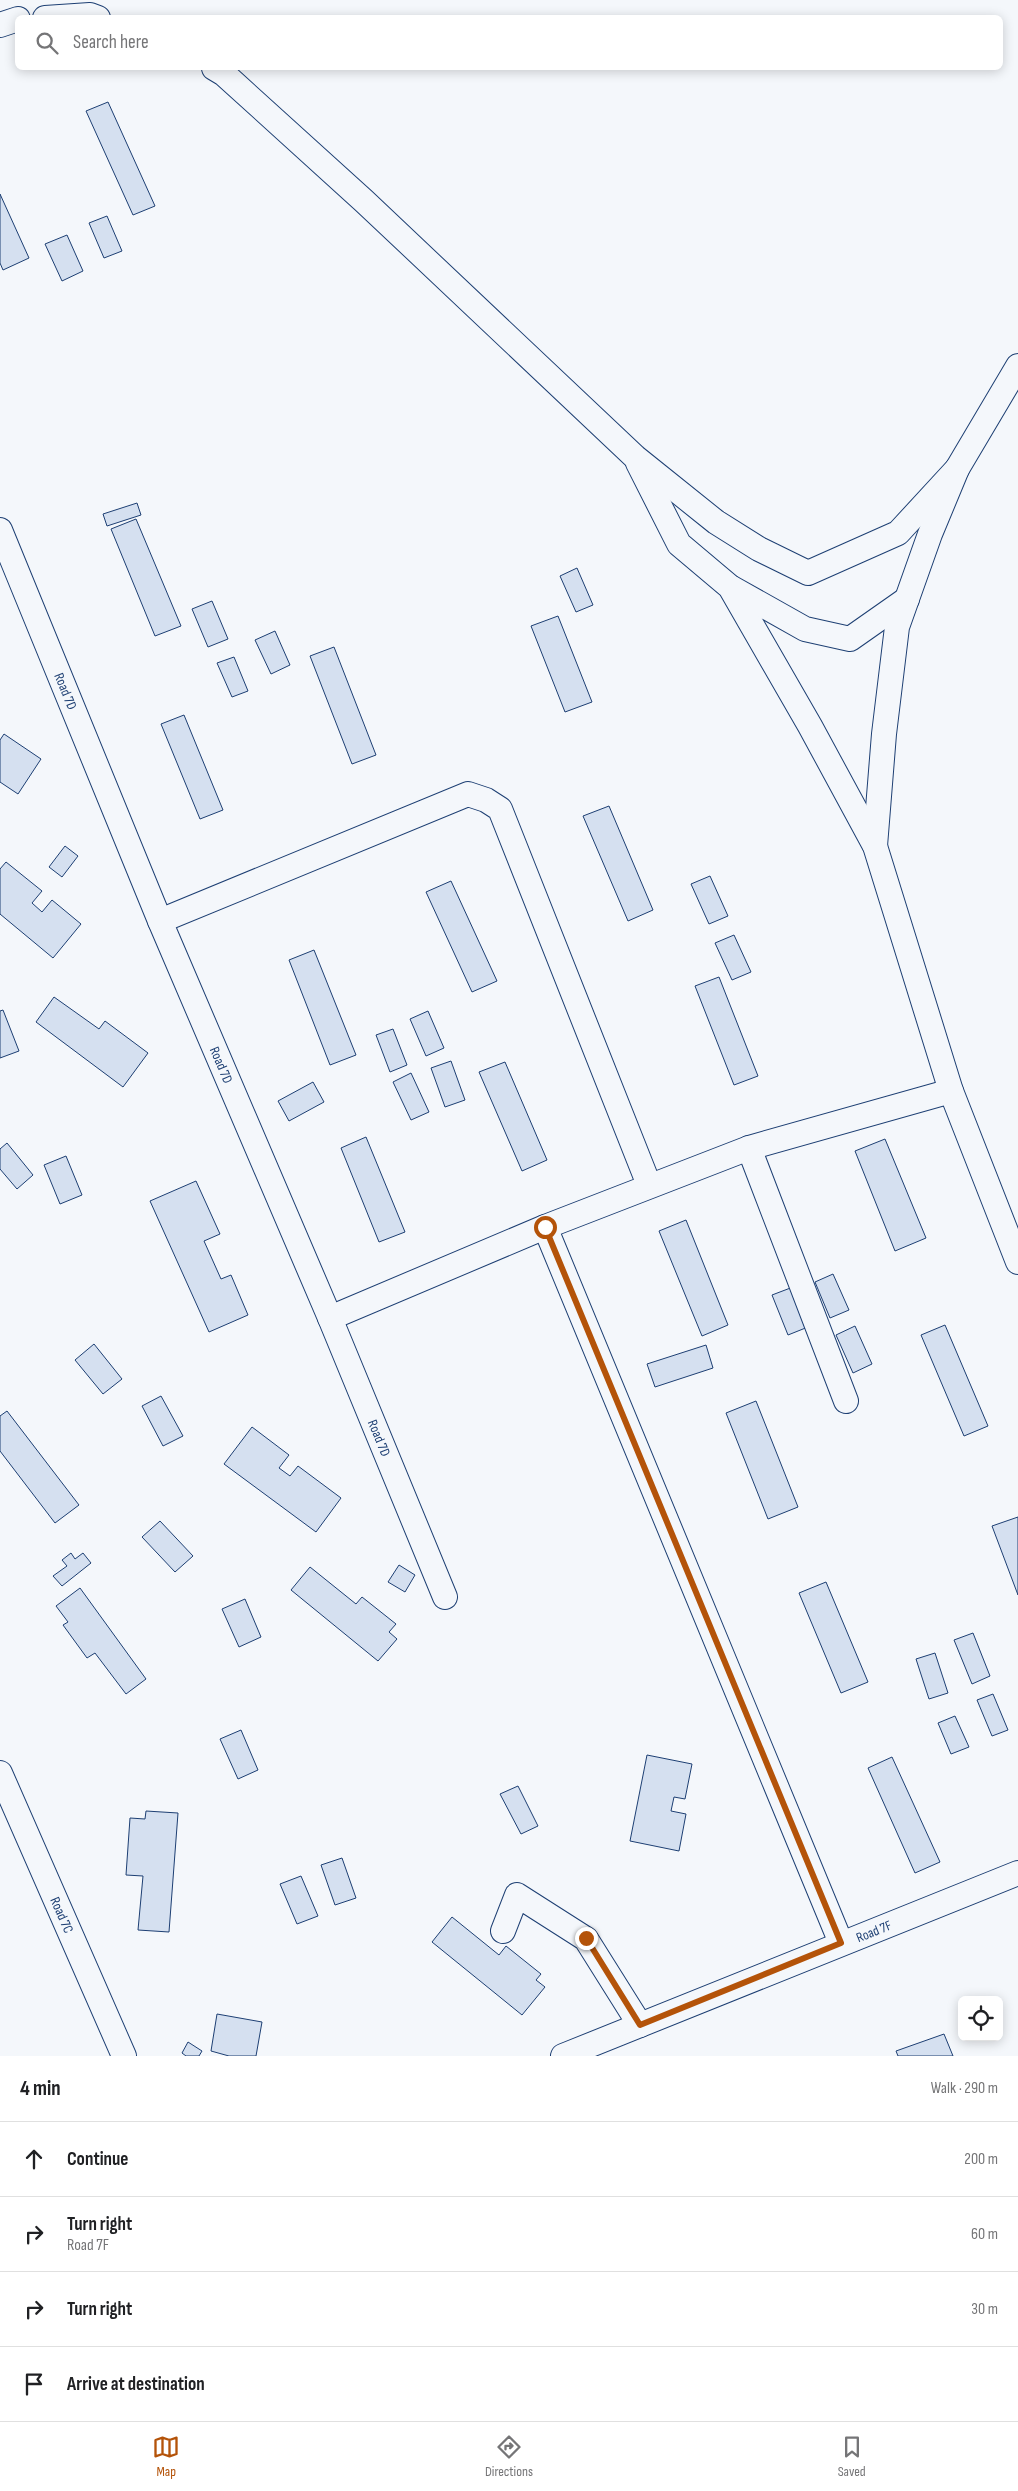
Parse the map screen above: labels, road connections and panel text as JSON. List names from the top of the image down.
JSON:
{
  "streets": {
    "street": ["Road 7D", "Road 7C", "Road 7F"]
  },
  "page": {
    "search": "Search here",
    "heading": ["4 min", "Walk · 290 m"],
    "list": [
      ["Continue", "200 m"],
      ["Turn right", "Road 7F", "60 m"],
      ["Turn right", "30 m"],
      "Arrive at destination"
    ],
    "nav": ["Map", "Directions", "Saved"]
  }
}
